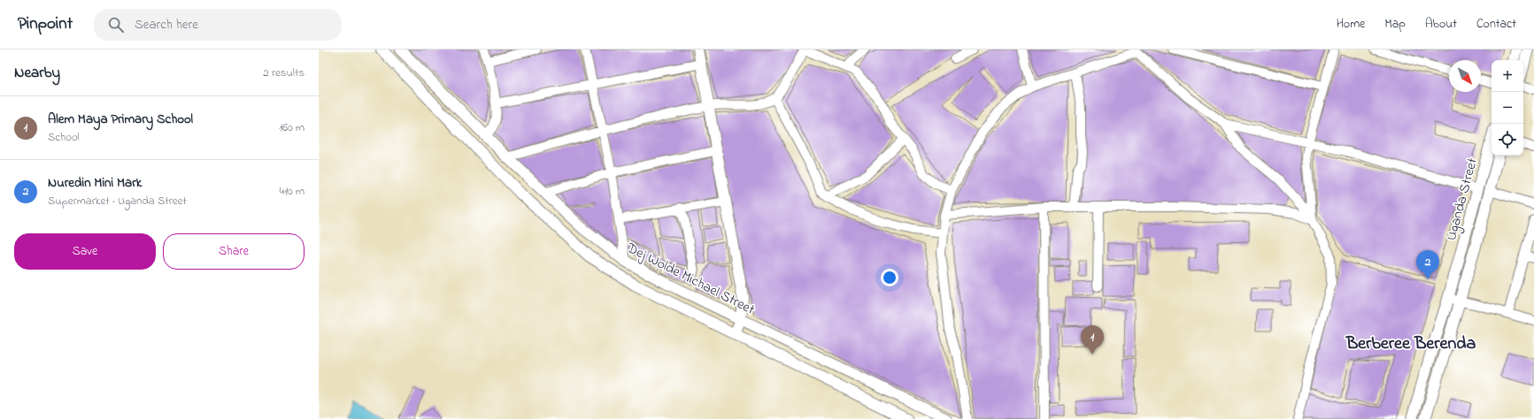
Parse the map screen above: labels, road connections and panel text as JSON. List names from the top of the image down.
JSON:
{
  "streets": {
    "main road": ["Uganda Street", "Dej Wolde Michael Street"]
  },
  "districts": ["Berberee Berenda"],
  "north": "bottom right",
  "page": {
    "header": "Pinpoint",
    "search": "Search here",
    "nav": [
      "Home",
      "Map",
      "About",
      "Contact"
    ],
    "heading": ["Nearby", "2 results"],
    "map_buttons": ["+", "−"],
    "list": [
      {
        "mark": "1",
        "name": "Alem Maya Primary School",
        "note": "School",
        "value": "160 m"
      },
      {
        "mark": "2",
        "name": "Nuredin Mini Mark",
        "note": "Supermarket · Uganda Street",
        "value": "410 m"
      }
    ],
    "buttons": ["Save", "Share"],
    "pins": ["2", "1"]
  }
}
